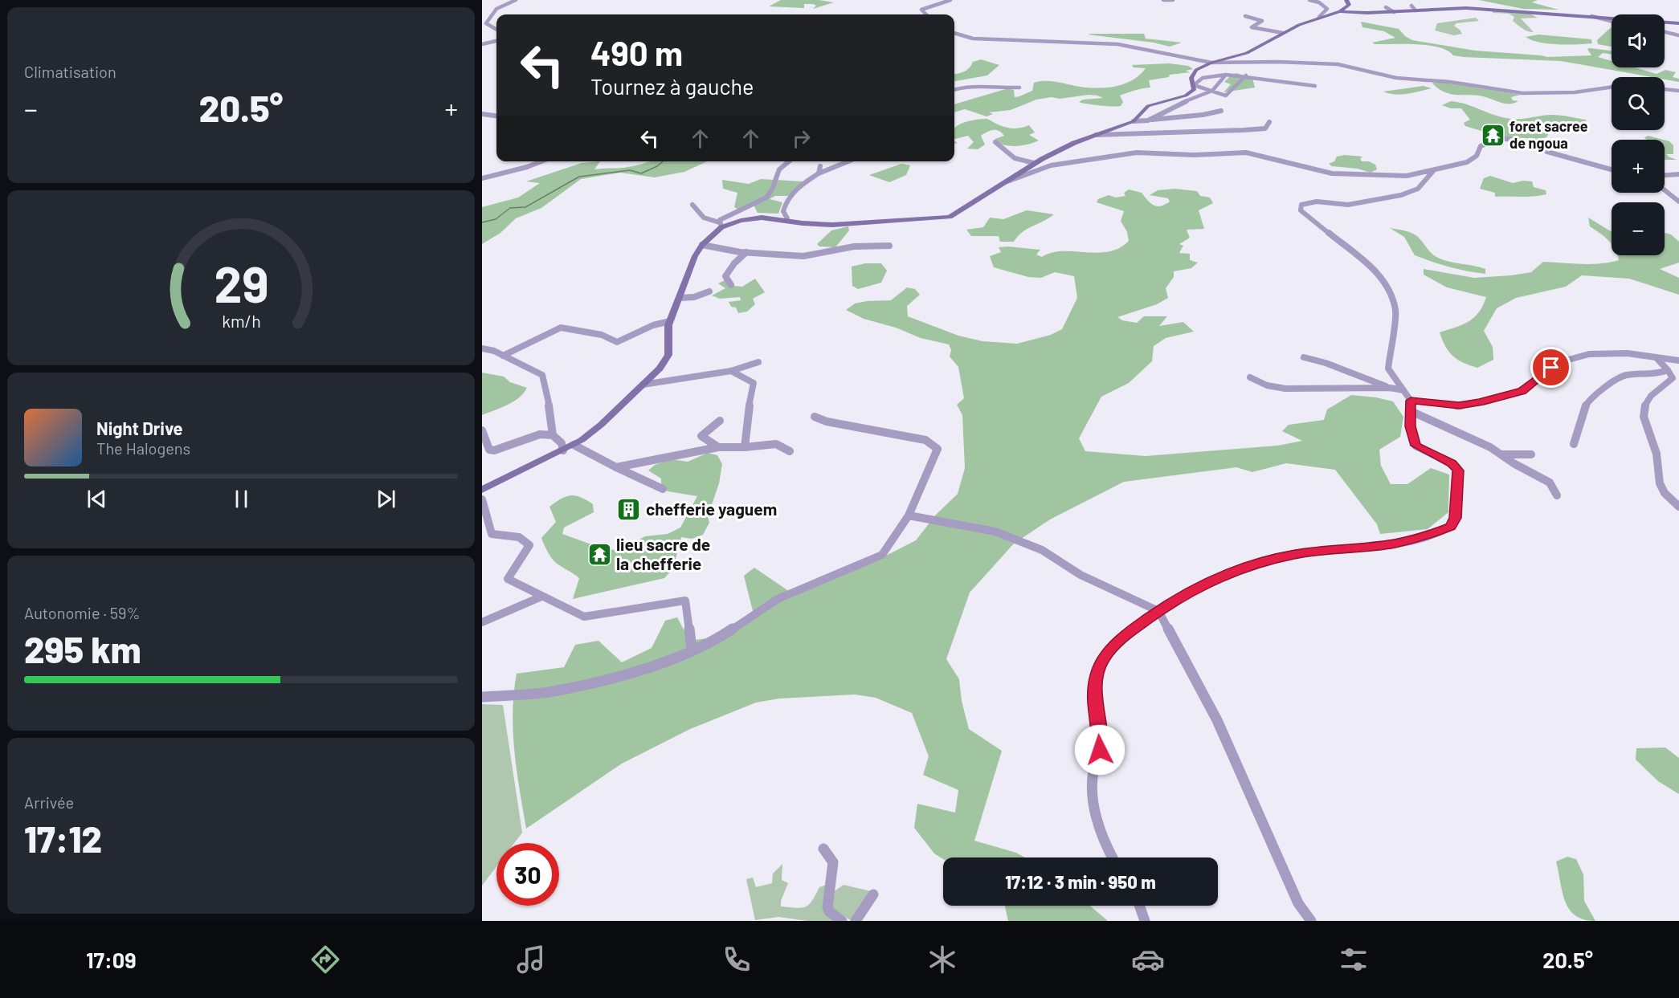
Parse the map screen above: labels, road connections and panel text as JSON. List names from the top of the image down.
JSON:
{
  "places": {
    "temple": ["foret sacree de ngoua", "lieu sacre de la chefferie"],
    "building": ["chefferie yaguem"]
  },
  "page": {
    "tile": [
      "Climatisation",
      ["Autonomie · 59%", "295 km"],
      ["Arrivée", "17:12"]
    ],
    "map_buttons": ["+", "−"],
    "turn": ["490 m", "Tournez à gauche"],
    "heat": ["−", "20.5°", "+"],
    "song": ["Night Drive", "The Halogens"],
    "limit": "30",
    "trip": "17:12 · 3 min · 950 m",
    "tabs": ["17:09", "20.5°"],
    "gauge": ["29", "km/h"]
  }
}
